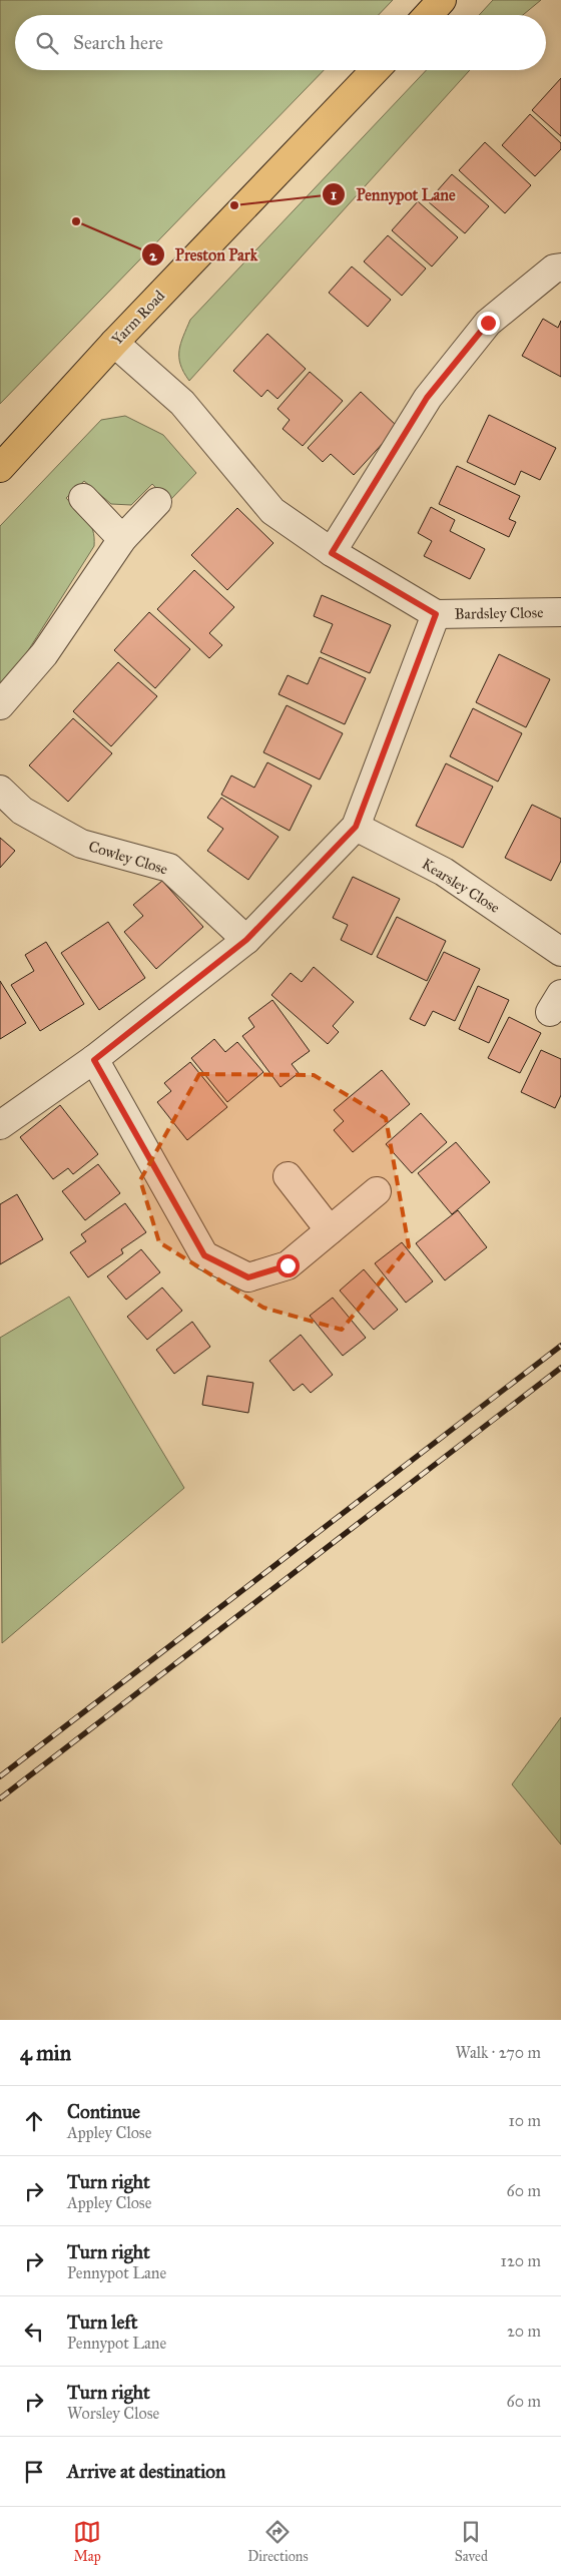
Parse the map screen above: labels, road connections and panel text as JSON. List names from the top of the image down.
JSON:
{
  "streets": {
    "main road": ["Yarm Road"],
    "street": ["Bardsley Close", "Cowley Close", "Kearsley Close"]
  },
  "places": ["Pennypot Lane", "Preston Park"],
  "page": {
    "search": "Search here",
    "heading": ["4 min", "Walk · 270 m"],
    "list": [
      ["Continue", "Appley Close", "10 m"],
      ["Turn right", "Appley Close", "60 m"],
      ["Turn right", "Pennypot Lane", "120 m"],
      ["Turn left", "Pennypot Lane", "20 m"],
      ["Turn right", "Worsley Close", "60 m"],
      "Arrive at destination"
    ],
    "nav": ["Map", "Directions", "Saved"]
  }
}
